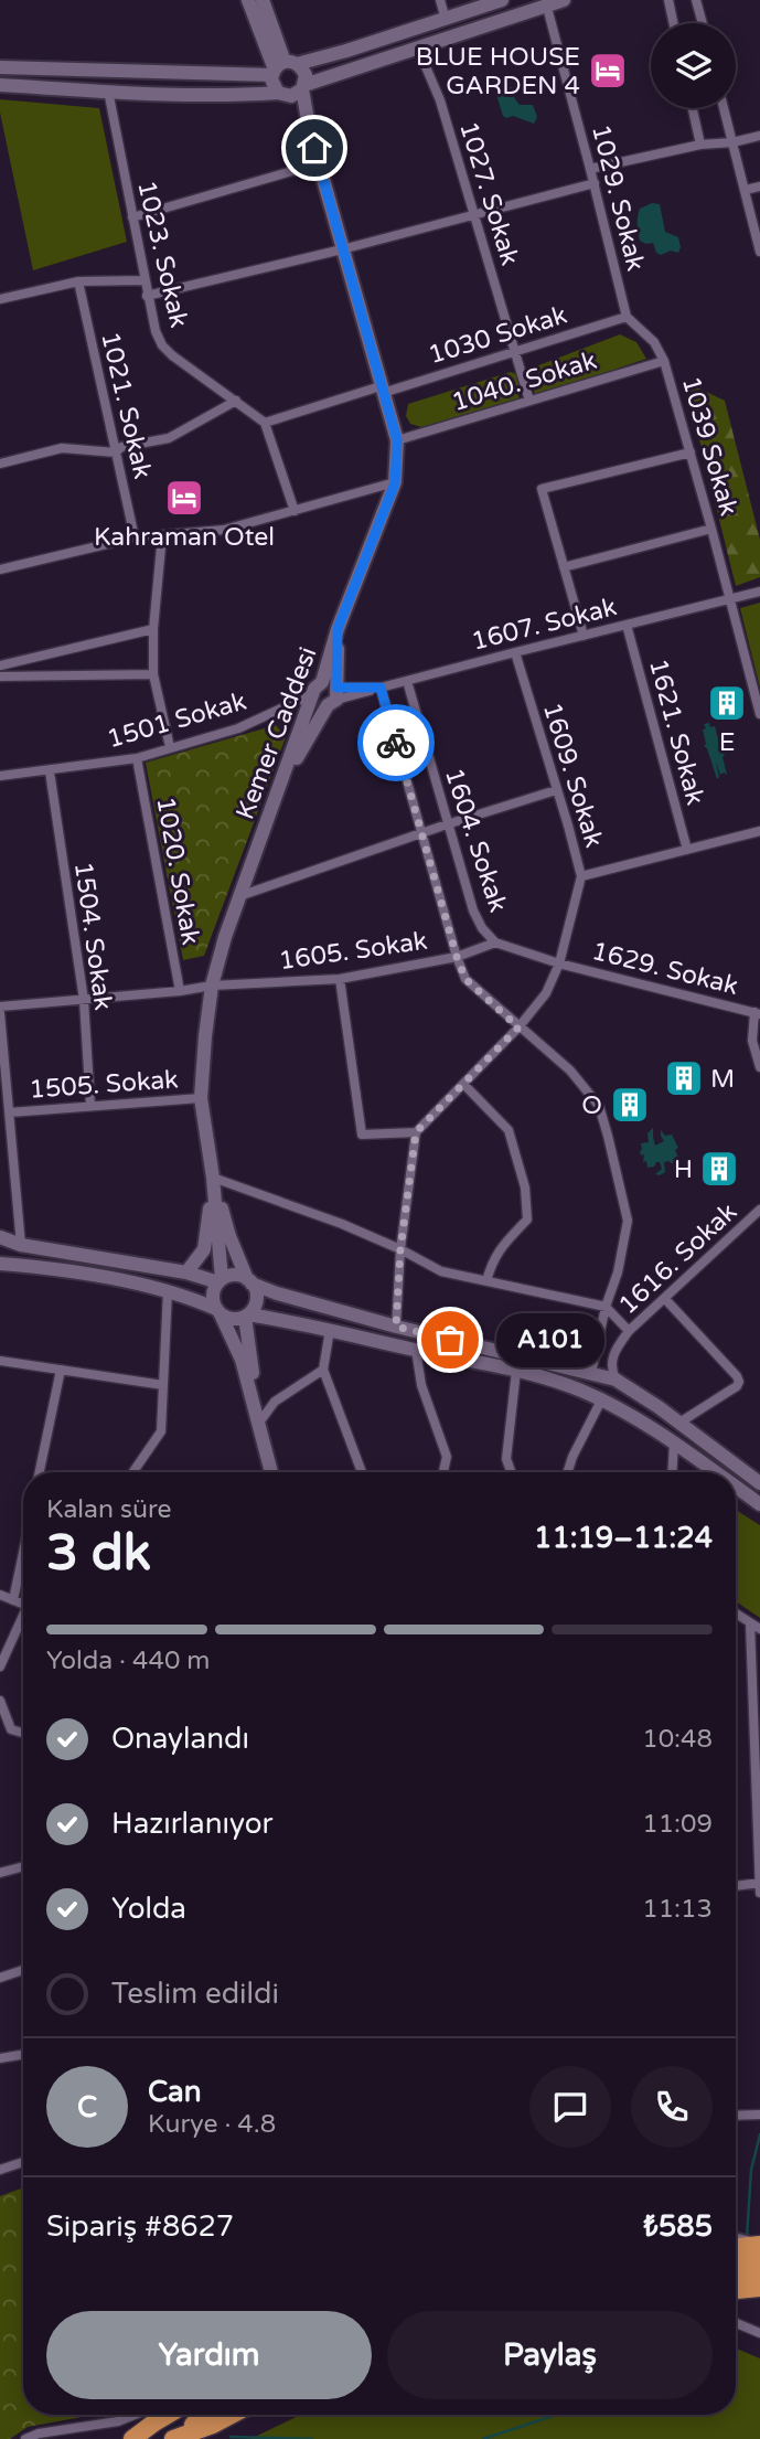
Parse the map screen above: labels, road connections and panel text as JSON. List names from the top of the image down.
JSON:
{
  "streets": {
    "main road": ["Kemer Caddesi"],
    "street": [
      "1027. Sokak",
      "1029. Sokak",
      "1023. Sokak",
      "1030 Sokak",
      "1040. Sokak",
      "1021. Sokak",
      "1039 Sokak",
      "1607. Sokak",
      "1501 Sokak",
      "1621. Sokak",
      "1609. Sokak",
      "1604. Sokak",
      "1020. Sokak",
      "1504. Sokak",
      "1605. Sokak",
      "1629. Sokak",
      "1505. Sokak",
      "1616. Sokak"
    ]
  },
  "crossings": [
    ["1027. Sokak", "1030 Sokak"],
    ["1027. Sokak", "1040. Sokak"],
    ["1029. Sokak", "1030 Sokak"],
    ["1029. Sokak", "1039 Sokak"],
    ["1023. Sokak", "1030 Sokak"],
    ["1030 Sokak", "1039 Sokak"],
    ["1030 Sokak", "Kemer Caddesi"],
    ["1040. Sokak", "1039 Sokak"],
    ["1040. Sokak", "Kemer Caddesi"],
    ["1039 Sokak", "1607. Sokak"],
    ["1607. Sokak", "1621. Sokak"],
    ["1607. Sokak", "1609. Sokak"],
    ["1607. Sokak", "1604. Sokak"],
    ["1501 Sokak", "Kemer Caddesi"],
    ["1501 Sokak", "1020. Sokak"],
    ["1501 Sokak", "1504. Sokak"],
    ["Kemer Caddesi", "1605. Sokak"],
    ["Kemer Caddesi", "1505. Sokak"],
    ["1609. Sokak", "1604. Sokak"],
    ["1609. Sokak", "1629. Sokak"],
    ["1604. Sokak", "1605. Sokak"],
    ["1604. Sokak", "1629. Sokak"],
    ["1020. Sokak", "1605. Sokak"],
    ["1504. Sokak", "1605. Sokak"],
    ["1504. Sokak", "1505. Sokak"]
  ],
  "places": {
    "hotel": ["BLUE HOUSE GARDEN 4", "Kahraman Otel"],
    "building": [
      "E",
      "M",
      "O",
      "H"
    ],
    "other": ["A101"]
  },
  "page": {
    "bubble": "A101",
    "heading": ["3 dk", "Kalan süre", "11:19–11:24"],
    "panel": [
      "Can",
      "Kurye · 4.8",
      "Sipariş #8627",
      "₺585"
    ],
    "bar": "Yolda · 440 m",
    "list": [
      ["Onaylandı", "10:48"],
      ["Hazırlanıyor", "11:09"],
      ["Yolda", "11:13"],
      "Teslim edildi"
    ],
    "round": "C",
    "buttons": ["Yardım", "Paylaş"]
  }
}
